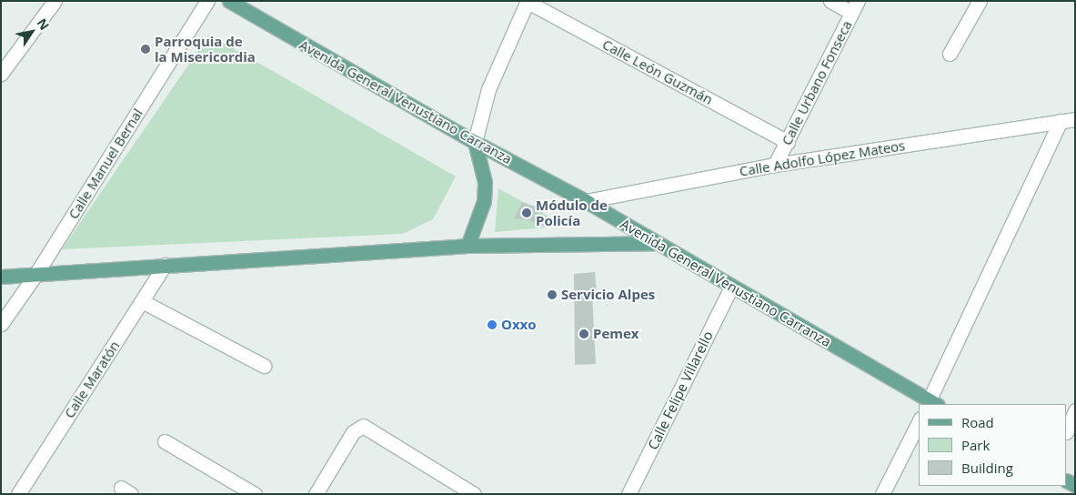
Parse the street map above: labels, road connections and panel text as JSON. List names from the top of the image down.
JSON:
{
  "streets": {
    "main road": ["Avenida General Venustiano Carranza"],
    "street": [
      "Calle León Guzmán",
      "Calle Urbano Fonseca",
      "Calle Adolfo López Mateos",
      "Calle Manuel Bernal",
      "Calle Maratón",
      "Calle Felipe Villarello"
    ]
  },
  "crossings": [
    ["Calle León Guzmán", "Calle Urbano Fonseca"],
    ["Calle Urbano Fonseca", "Calle Adolfo López Mateos"],
    ["Avenida General Venustiano Carranza", "Calle Adolfo López Mateos"],
    ["Avenida General Venustiano Carranza", "Calle Felipe Villarello"]
  ],
  "places": [
    "Parroquia de la Misericordia",
    "Módulo de Policía",
    "Servicio Alpes",
    "Oxxo",
    "Pemex"
  ],
  "legend": ["Road", "Park", "Building"],
  "north": "top right"
}
